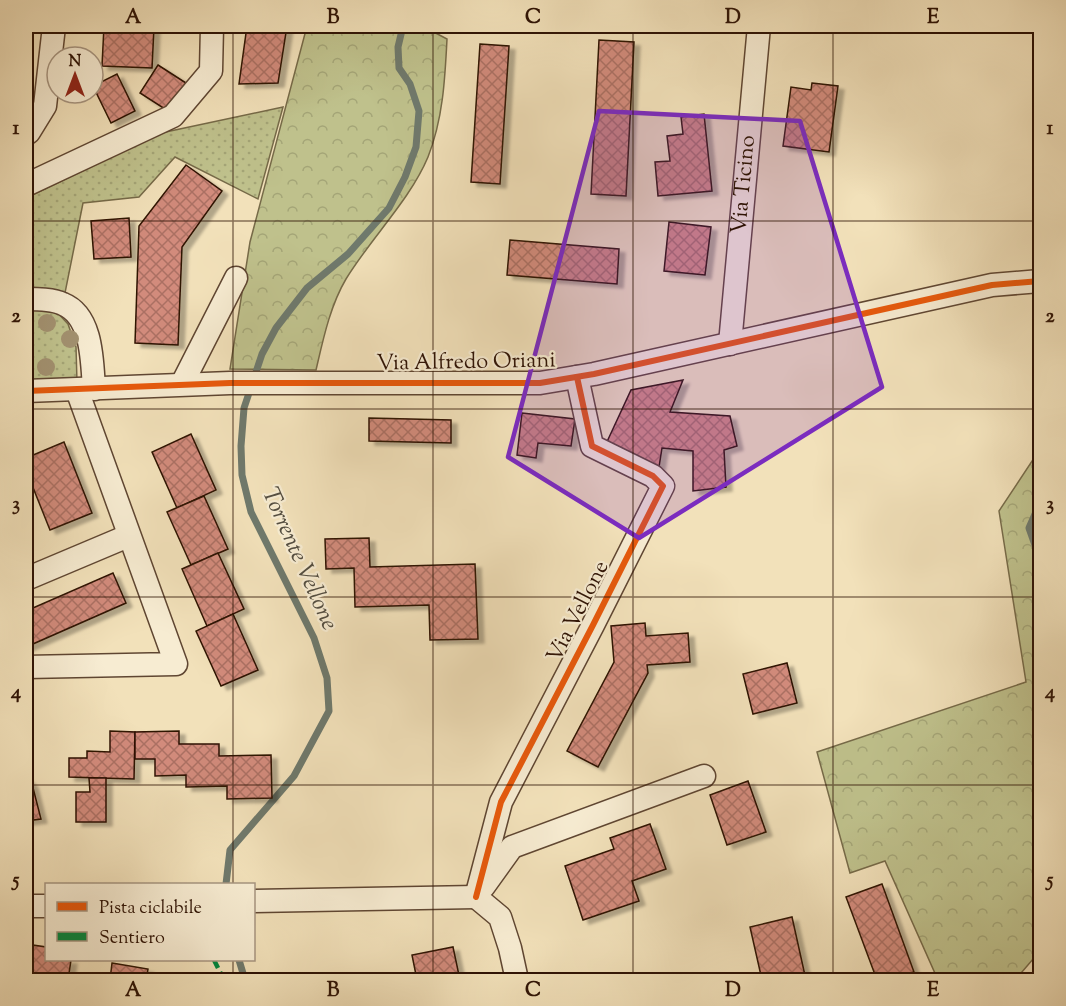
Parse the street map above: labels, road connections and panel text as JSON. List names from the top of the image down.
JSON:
{
  "streets": {
    "street": ["Via Ticino", "Via Alfredo Oriani", "Via Vellone"]
  },
  "crossings": [
    ["Via Ticino", "Via Alfredo Oriani"],
    ["Via Alfredo Oriani", "Via Vellone"]
  ],
  "water": ["Torrente Vellone"],
  "legend": ["Pista ciclabile", "Sentiero"],
  "north": "top",
  "grid": {
    "columns": [
      "A",
      "B",
      "C",
      "D",
      "E"
    ],
    "rows": [
      "1",
      "2",
      "3",
      "4",
      "5"
    ]
  }
}
